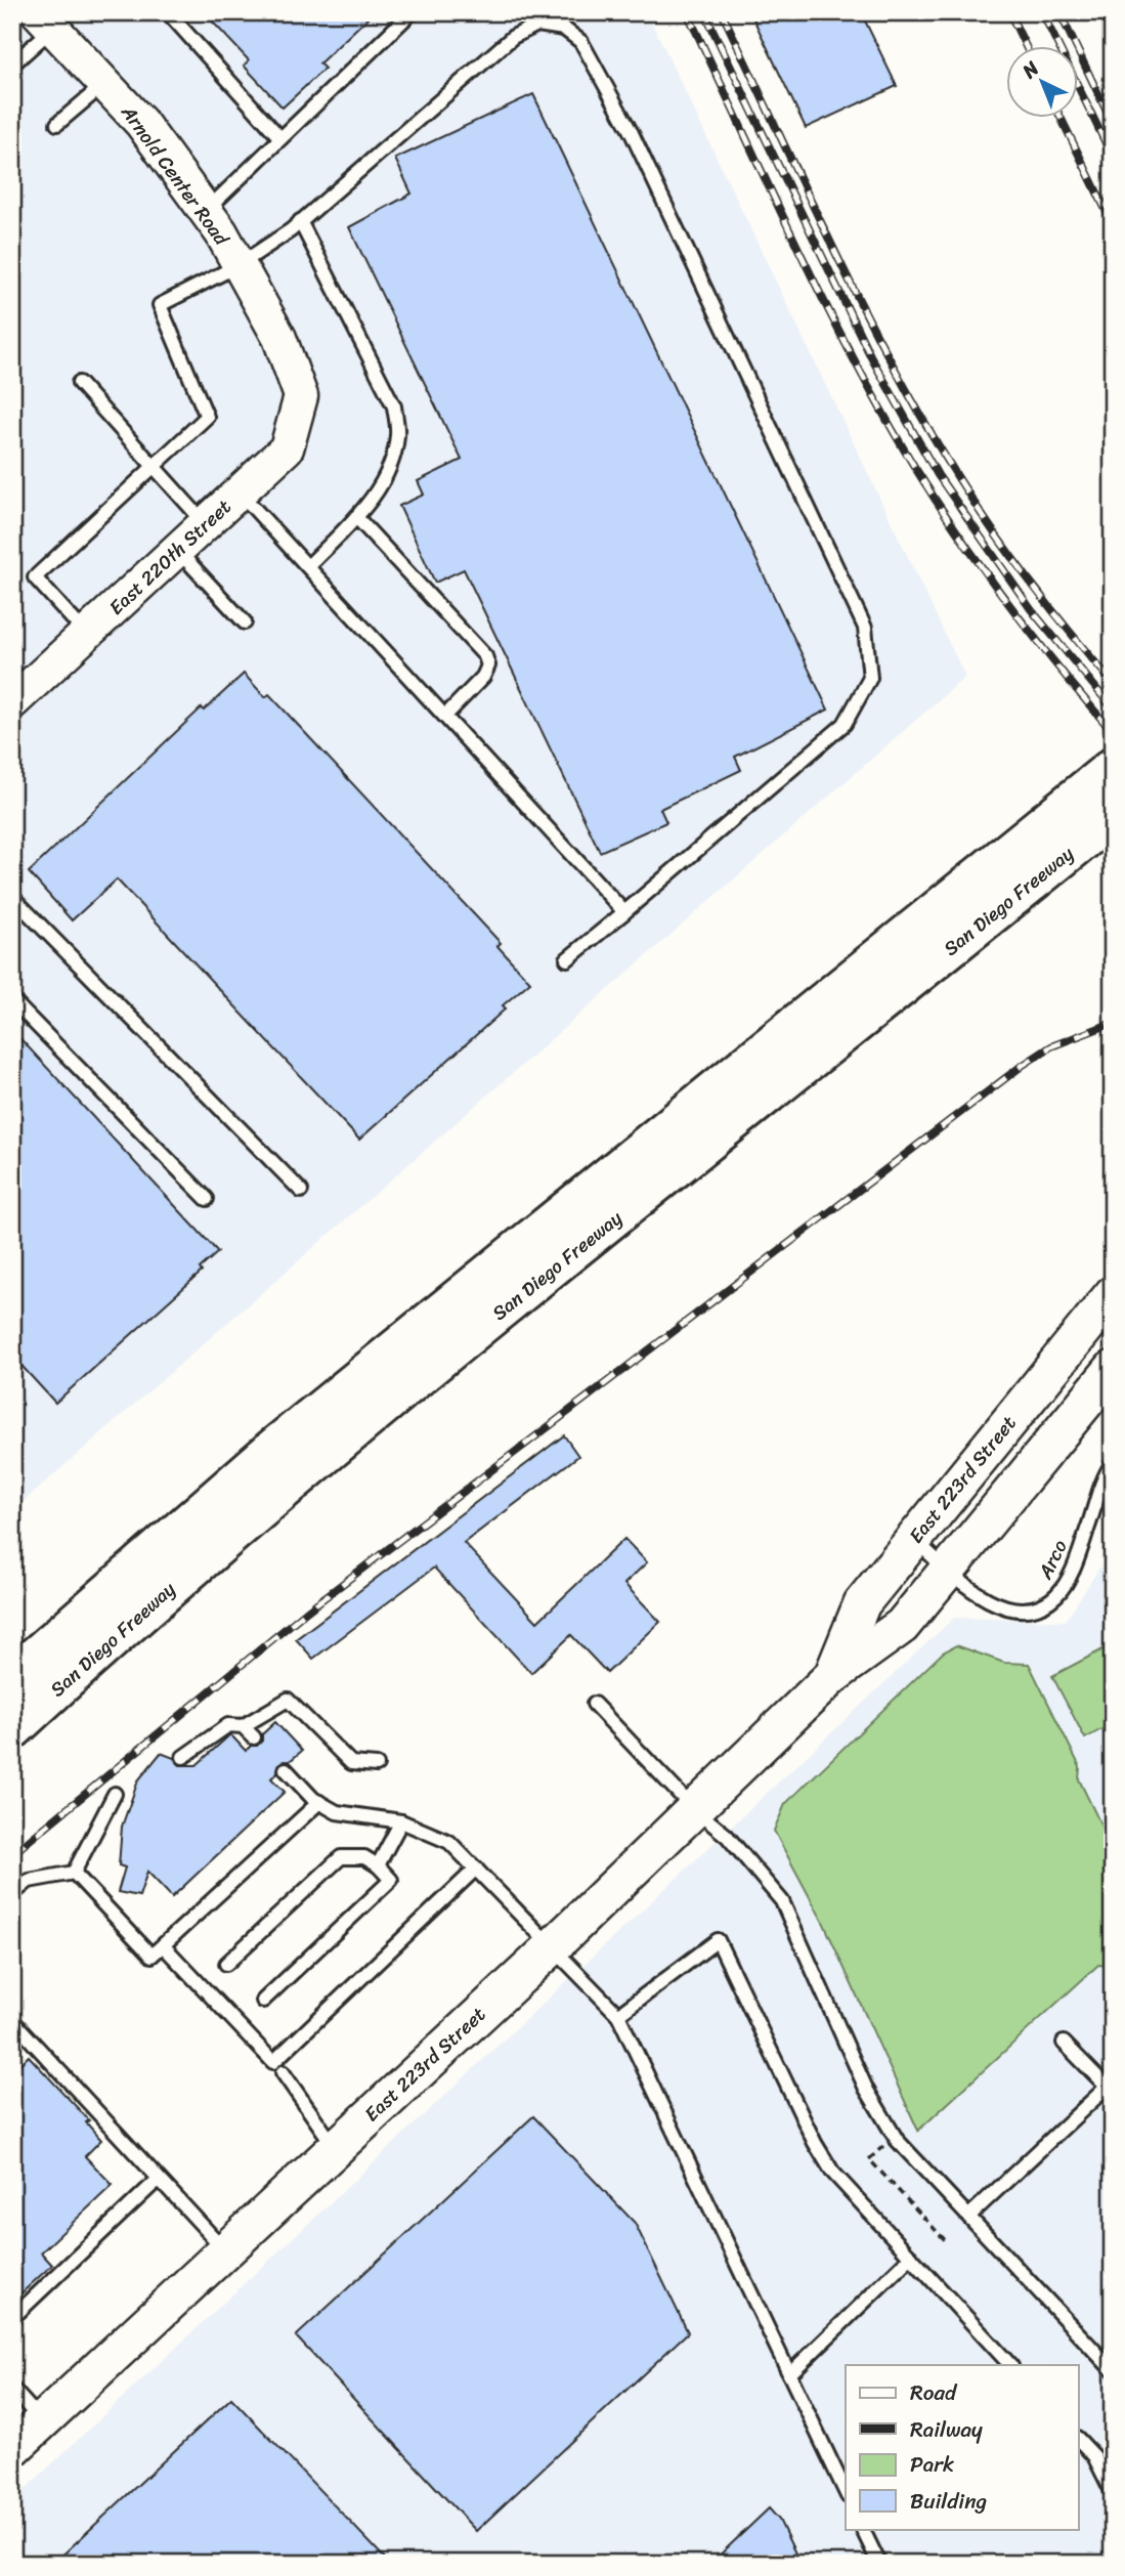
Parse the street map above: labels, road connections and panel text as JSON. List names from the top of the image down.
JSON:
{
  "streets": {
    "highway": ["San Diego Freeway"],
    "main road": ["East 223rd Street"],
    "street": ["Arnold Center Road", "East 220th Street"],
    "lane": ["Arco"]
  },
  "crossings": [
    ["Arnold Center Road", "East 220th Street"],
    ["East 223rd Street", "Arco"]
  ],
  "legend": [
    "Road",
    "Railway",
    "Park",
    "Building"
  ],
  "north": "top left"
}
